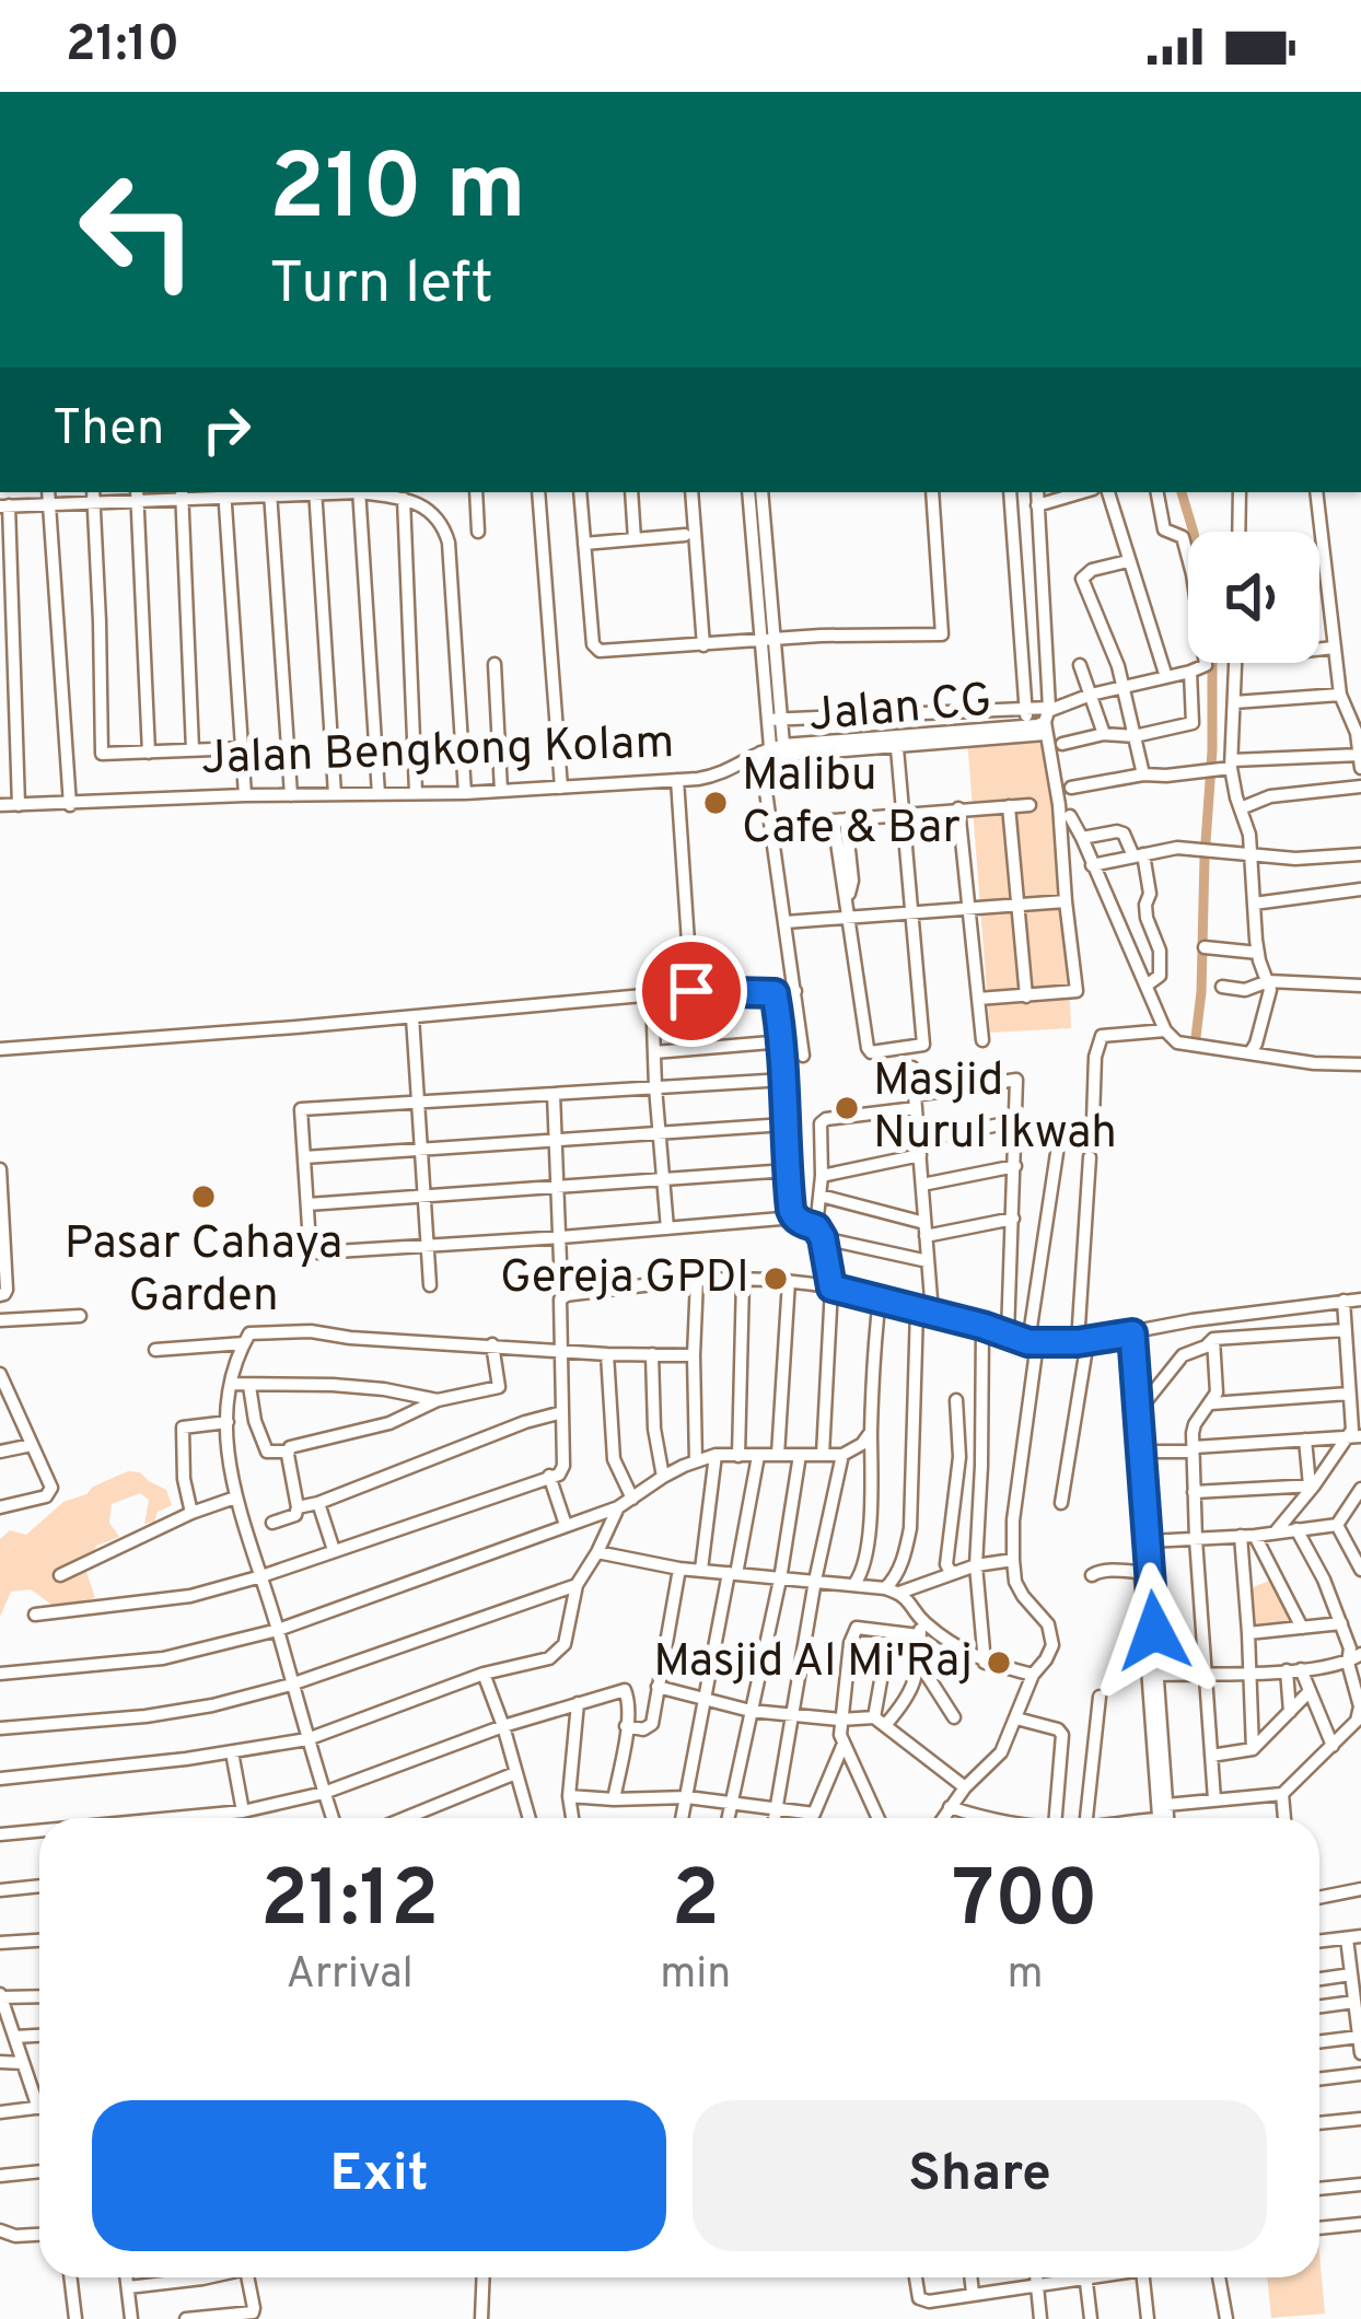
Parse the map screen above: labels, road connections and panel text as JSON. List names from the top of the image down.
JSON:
{
  "streets": {
    "street": ["Jalan CG", "Jalan Bengkong Kolam"]
  },
  "crossings": [
    ["Jalan CG", "Jalan Bengkong Kolam"]
  ],
  "places": [
    "Malibu Cafe & Bar",
    "Masjid Nurul Ikwah",
    "Pasar Cahaya Garden",
    "Gereja GPDI",
    "Masjid Al Mi'Raj"
  ],
  "page": {
    "status": "21:10",
    "turn": ["210 m", "Turn left"],
    "then": "Then",
    "eta": [
      "21:12",
      "Arrival",
      "2",
      "min",
      "700",
      "m"
    ],
    "buttons": ["Exit", "Share"]
  }
}
